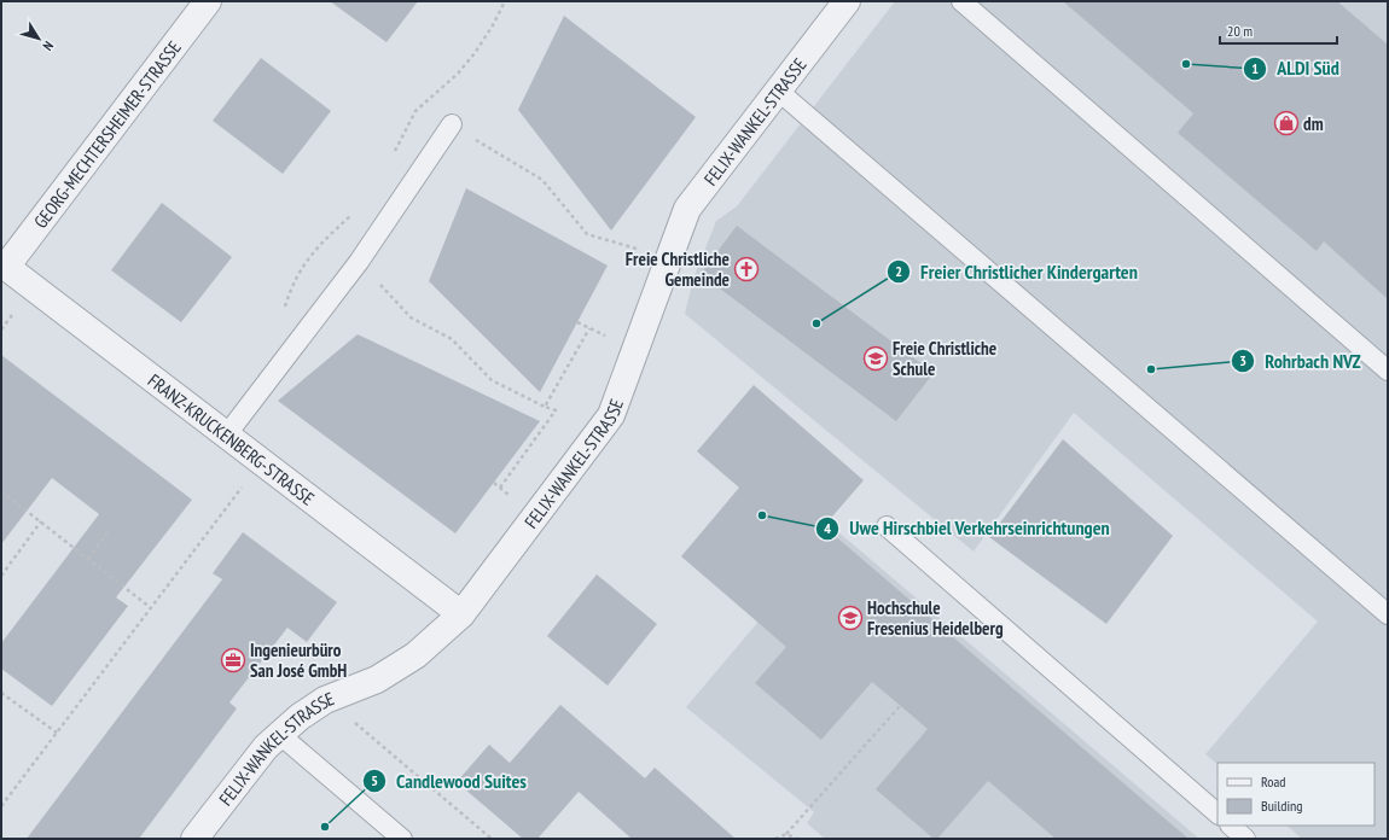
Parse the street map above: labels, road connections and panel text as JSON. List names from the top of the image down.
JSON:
{
  "streets": {
    "street": ["FELIX-WANKEL-STRASSE", "GEORG-MECHTERSHEIMER-STRASSE", "FRANZ-KRUCKENBERG-STRASSE"]
  },
  "crossings": [
    ["FELIX-WANKEL-STRASSE", "FRANZ-KRUCKENBERG-STRASSE"],
    ["GEORG-MECHTERSHEIMER-STRASSE", "FRANZ-KRUCKENBERG-STRASSE"]
  ],
  "places": {
    "other": [
      "ALDI Süd",
      "Freier Christlicher Kindergarten",
      "Rohrbach NVZ",
      "Uwe Hirschbiel Verkehrseinrichtungen",
      "Candlewood Suites"
    ],
    "shop": ["dm"],
    "church": ["Freie Christliche Gemeinde"],
    "school or university": ["Freie Christliche Schule", "Hochschule Fresenius Heidelberg"],
    "office": ["Ingenieurbüro San José GmbH"]
  },
  "legend": ["Road", "Building"],
  "scale_bar": "20 m",
  "north": "bottom right"
}
